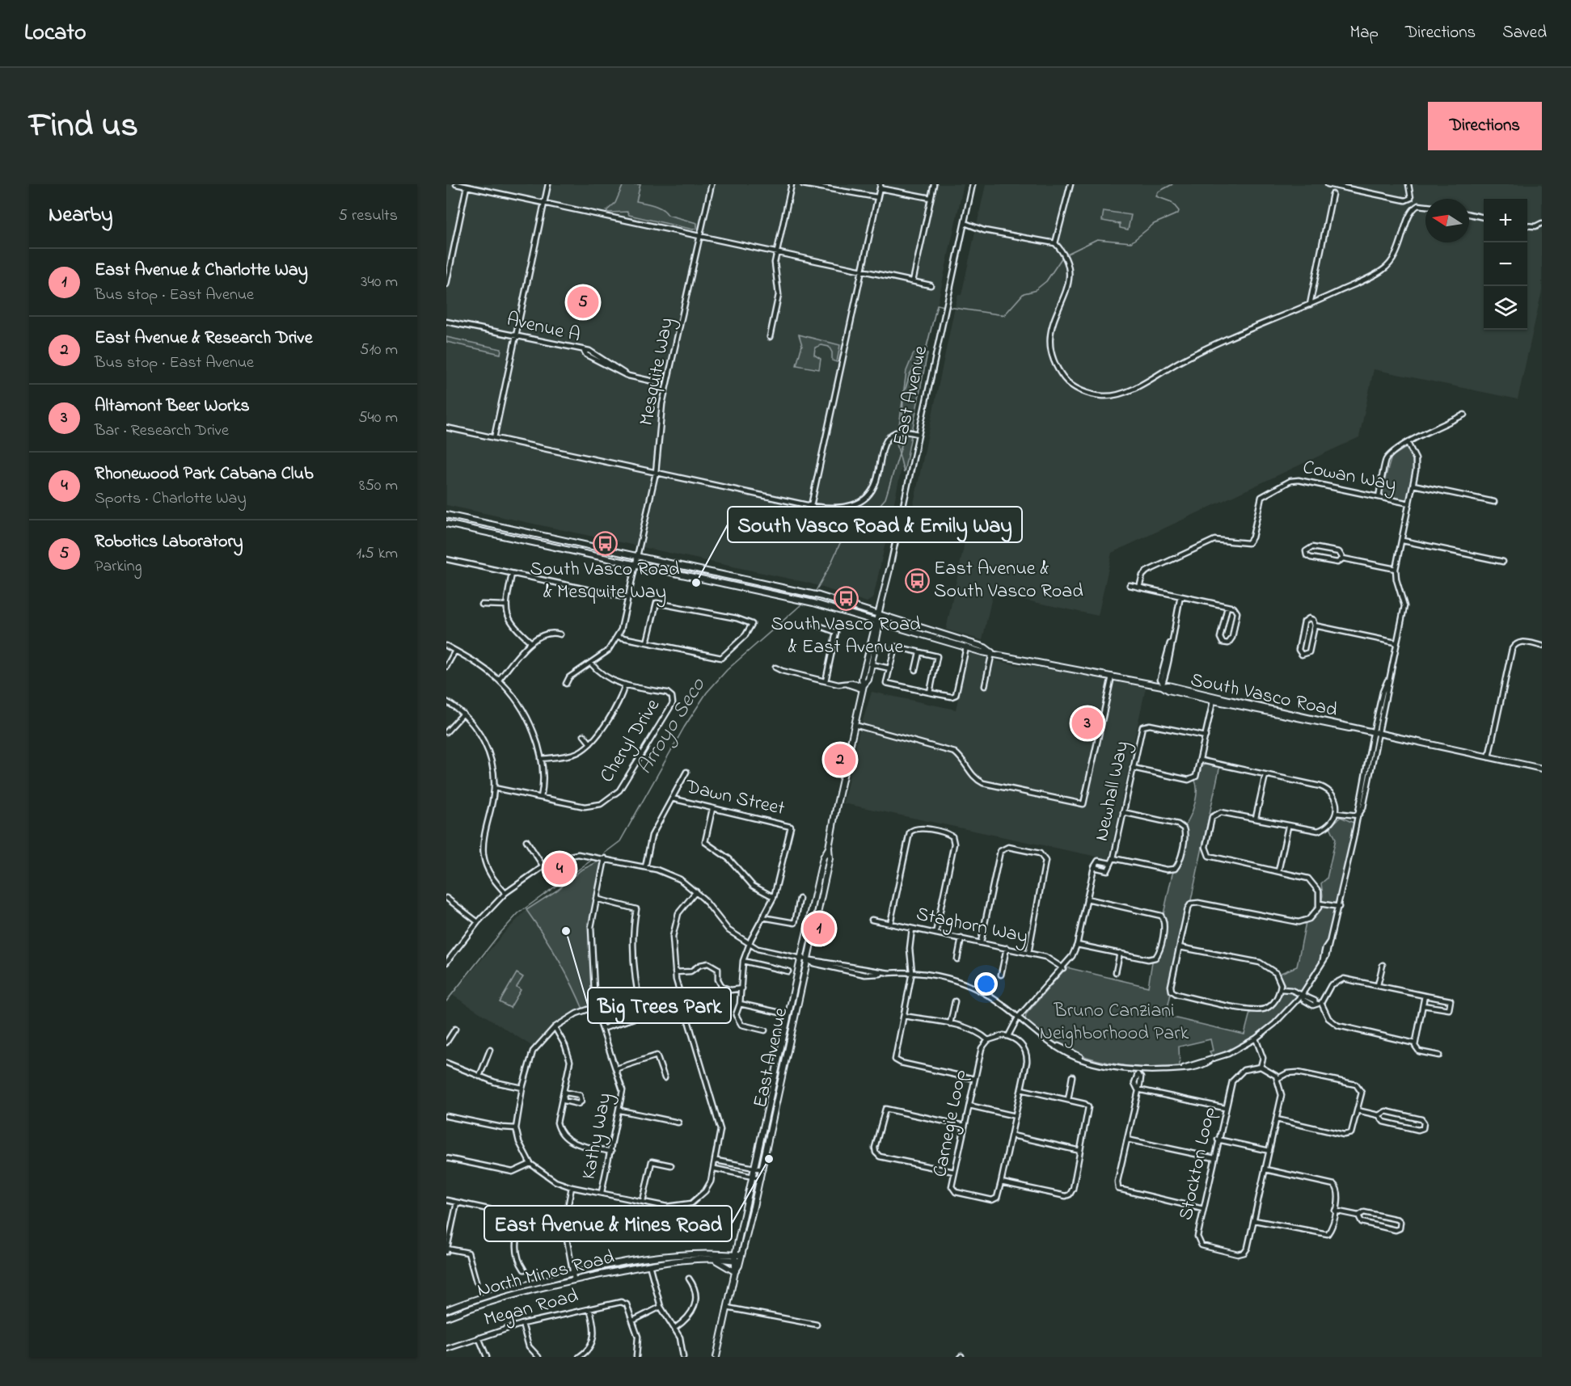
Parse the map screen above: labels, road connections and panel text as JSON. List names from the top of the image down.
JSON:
{
  "streets": {
    "main road": ["East Avenue", "South Vasco Road", "North Mines Road"],
    "street": [
      "Avenue A",
      "Mesquite Way",
      "Cowan Way",
      "Cheryl Drive",
      "Newhall Way",
      "Dawn Street",
      "Staghorn Way",
      "Carnegie Loop",
      "Kathy Way",
      "Stockton Loop",
      "Megan Road"
    ]
  },
  "crossings": [
    ["Mesquite Way", "South Vasco Road"],
    ["East Avenue", "South Vasco Road"],
    ["East Avenue", "North Mines Road"]
  ],
  "water": ["Arroyo Seco"],
  "parks": ["Bruno Canziani Neighborhood Park"],
  "places": {
    "bus stop": ["South Vasco Road & Mesquite Way", "East Avenue & South Vasco Road", "South Vasco Road & East Avenue"],
    "other": ["South Vasco Road & Emily Way", "Big Trees Park", "East Avenue & Mines Road"]
  },
  "north": "left",
  "page": {
    "header": "Locato",
    "nav": ["Map", "Directions", "Saved"],
    "title": "Find us",
    "buttons": "Directions",
    "heading": ["Nearby", "5 results"],
    "map_buttons": ["+", "−"],
    "list": [
      {
        "mark": "1",
        "name": "East Avenue & Charlotte Way",
        "note": "Bus stop · East Avenue",
        "value": "340 m"
      },
      {
        "mark": "2",
        "name": "East Avenue & Research Drive",
        "note": "Bus stop · East Avenue",
        "value": "510 m"
      },
      {
        "mark": "3",
        "name": "Altamont Beer Works",
        "note": "Bar · Research Drive",
        "value": "540 m"
      },
      {
        "mark": "4",
        "name": "Rhonewood Park Cabana Club",
        "note": "Sports · Charlotte Way",
        "value": "850 m"
      },
      {
        "mark": "5",
        "name": "Robotics Laboratory",
        "note": "Parking",
        "value": "1.5 km"
      }
    ],
    "pins": [
      "5",
      "3",
      "2",
      "4",
      "1"
    ]
  }
}
